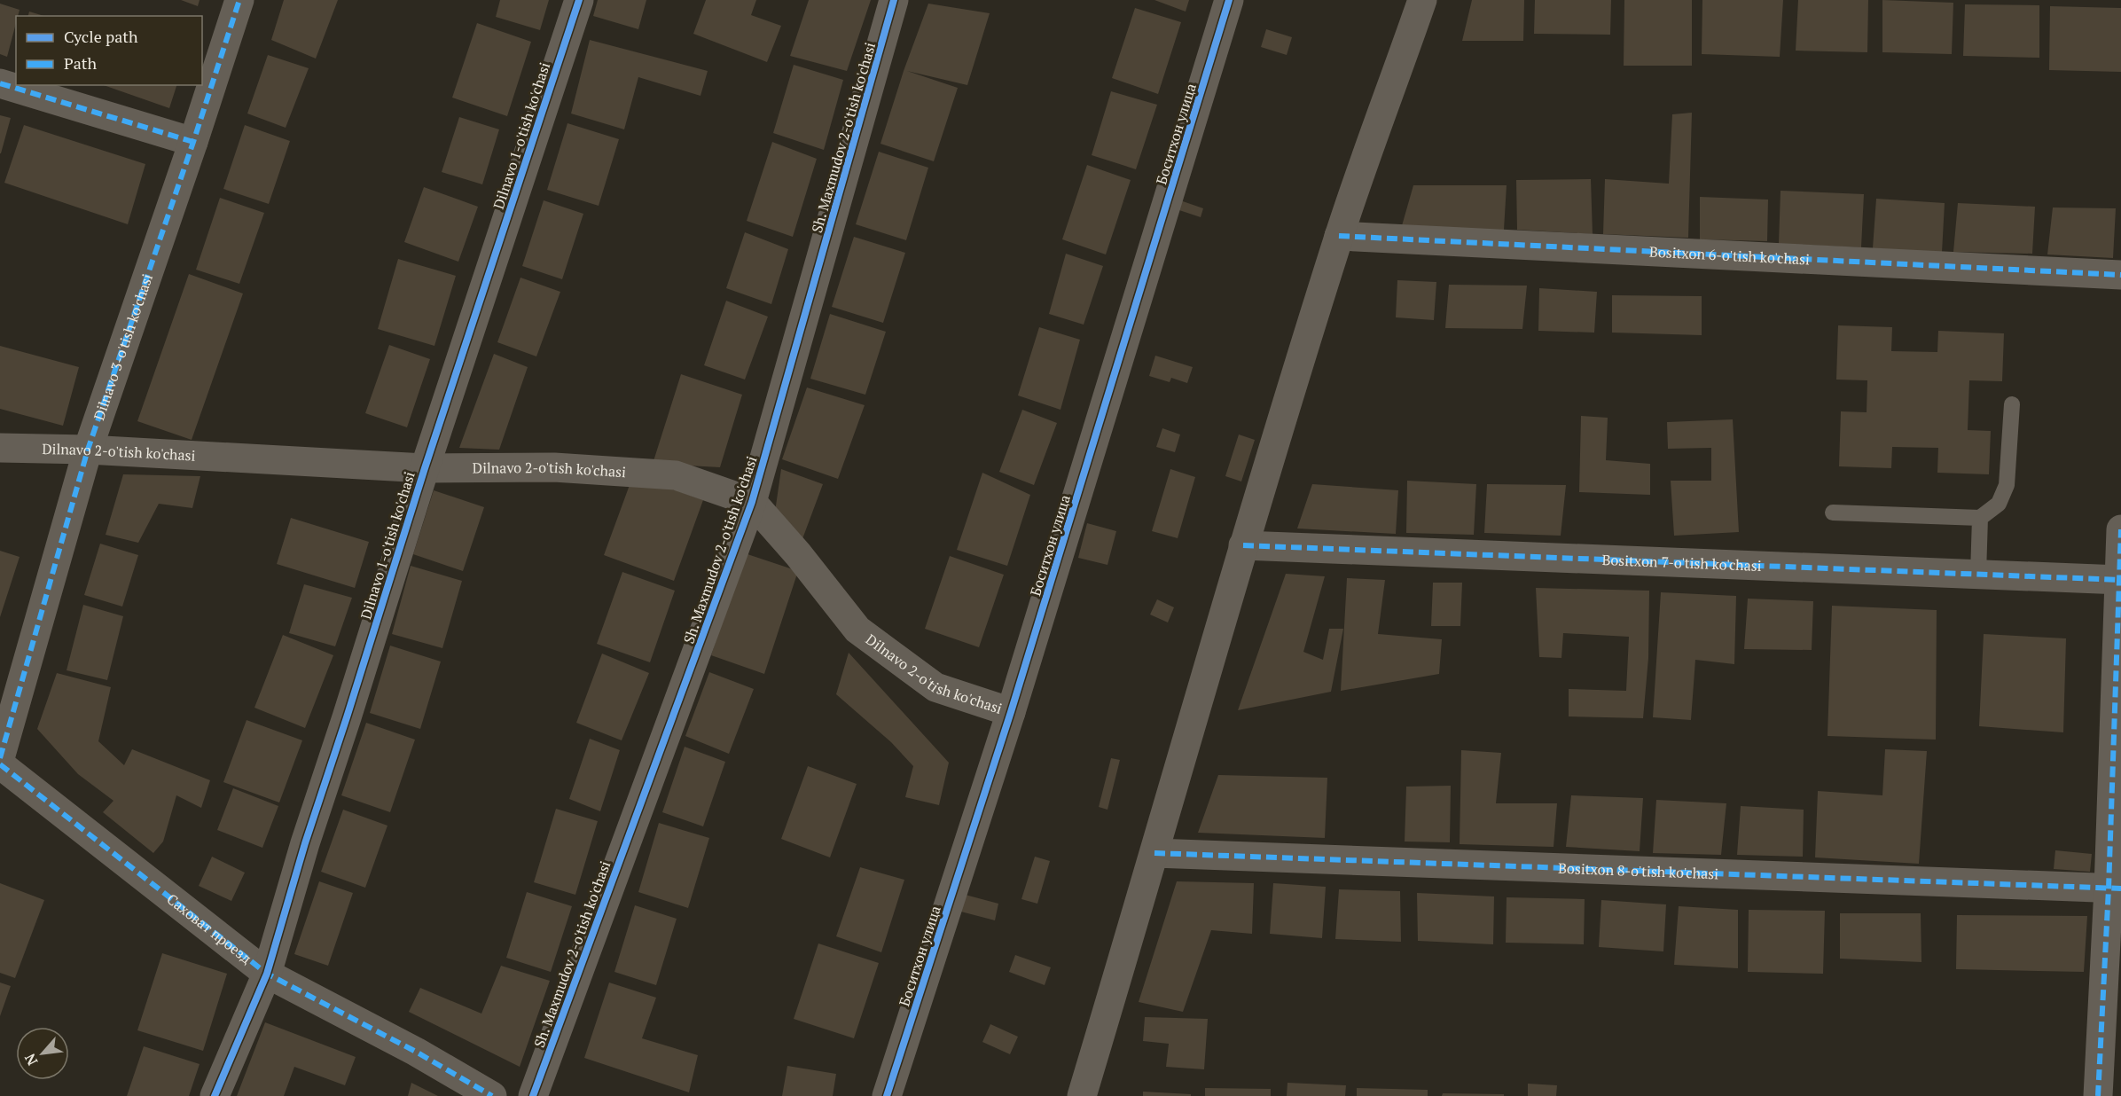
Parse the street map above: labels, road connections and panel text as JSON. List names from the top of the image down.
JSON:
{
  "streets": {
    "street": [
      "Боситхон улица",
      "Dilnavo 1-o'tish ko'chasi",
      "Sh. Maxmudov 2-o'tish ko'chasi",
      "Bositxon 6-o'tish ko'chasi",
      "Dilnavo 3-o'tish ko'chasi",
      "Dilnavo 2-o'tish ko'chasi",
      "Bositxon 7-o'tish ko'chasi",
      "Bositxon 8-o'tish ko'chasi",
      "Саховат проезд"
    ]
  },
  "crossings": [
    ["Боситхон улица", "Dilnavo 2-o'tish ko'chasi"],
    ["Dilnavo 1-o'tish ko'chasi", "Dilnavo 2-o'tish ko'chasi"],
    ["Dilnavo 1-o'tish ko'chasi", "Саховат проезд"],
    ["Sh. Maxmudov 2-o'tish ko'chasi", "Dilnavo 2-o'tish ko'chasi"],
    ["Dilnavo 3-o'tish ko'chasi", "Dilnavo 2-o'tish ko'chasi"]
  ],
  "legend": ["Cycle path", "Path"],
  "north": "bottom left"
}
